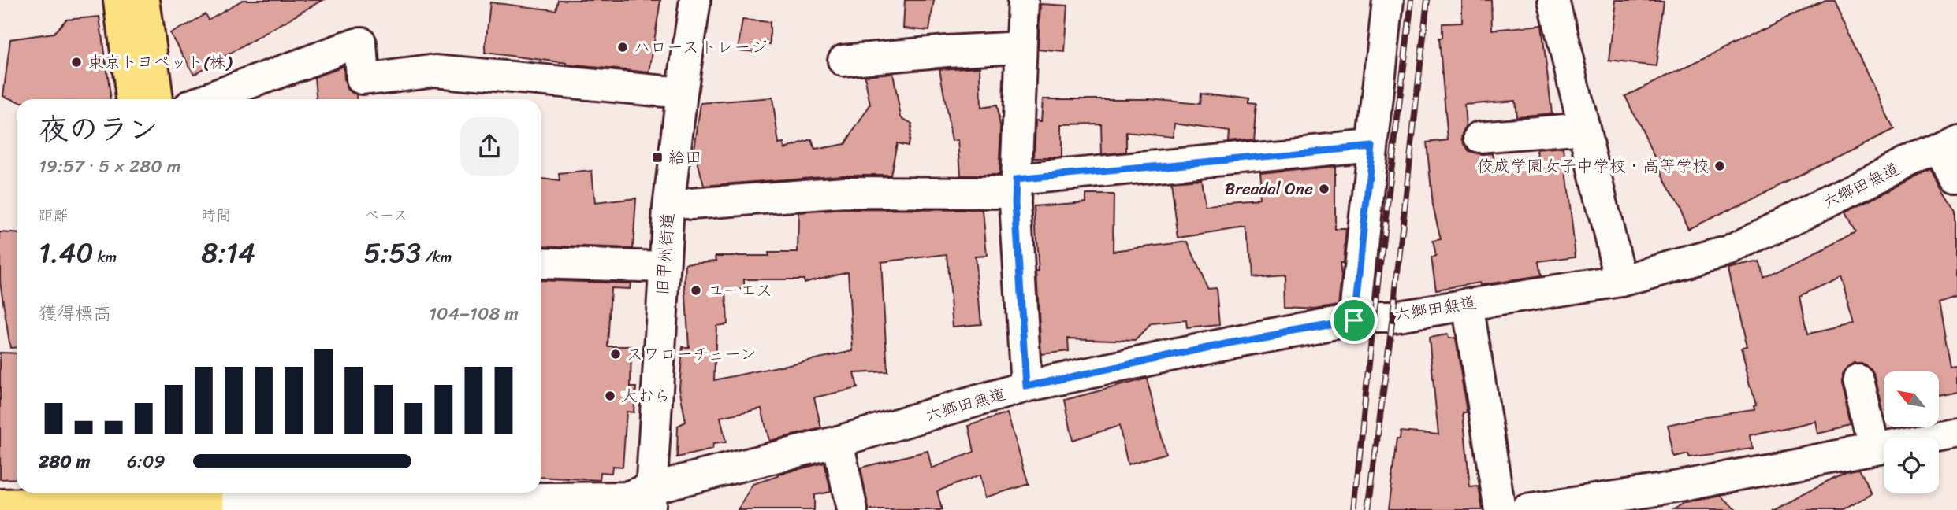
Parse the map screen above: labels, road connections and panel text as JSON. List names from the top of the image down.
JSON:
{
  "streets": {
    "street": ["六郷田無道", "旧甲州街道"]
  },
  "crossings": [
    ["六郷田無道", "旧甲州街道"]
  ],
  "places": {
    "other": [
      "ハローストレージ",
      "東京トヨペット(株)",
      "佼成学園女子中学校・高等学校",
      "Breadal One",
      "ユーエス",
      "スワローチェーン",
      "大むら"
    ],
    "transit": ["給田"]
  },
  "north": "top left",
  "page": {
    "heading": ["夜のラン", "19:57 · 5 × 280 m"],
    "stats": [
      ["距離", "1.40 km"],
      ["時間", "8:14"],
      ["ペース", "5:53 /km"]
    ],
    "chart": ["獲得標高", "104–108 m"],
    "list": [
      {
        "name": "280 m",
        "note": "6:09"
      }
    ]
  }
}
